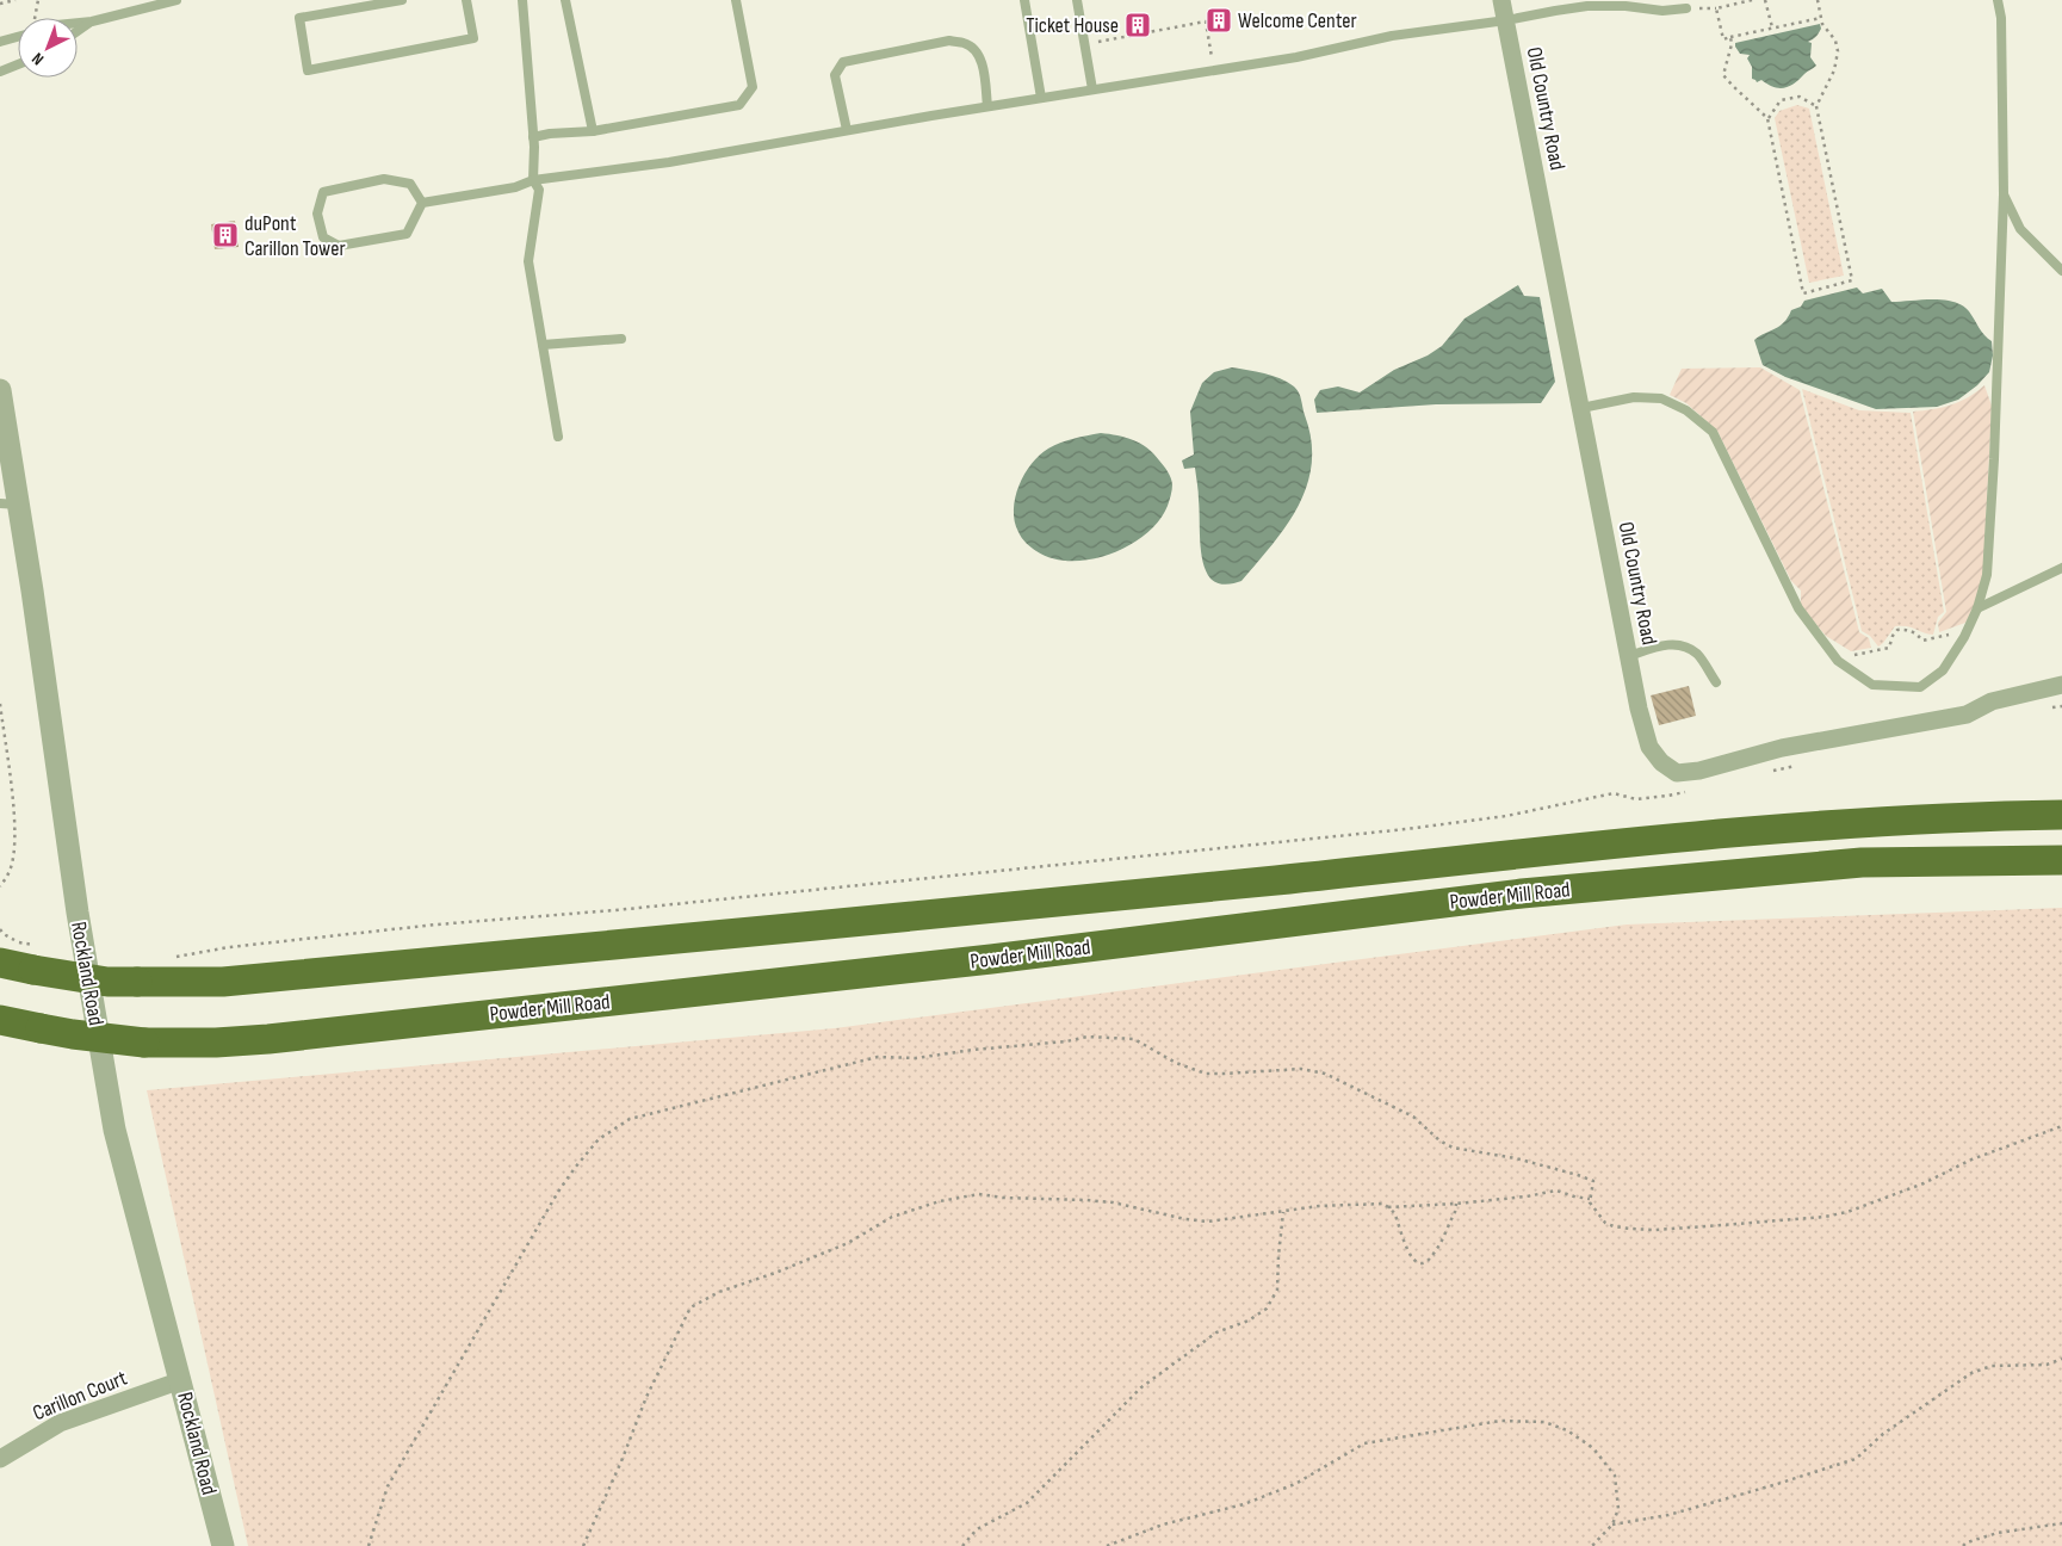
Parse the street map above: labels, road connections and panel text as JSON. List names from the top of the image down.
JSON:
{
  "streets": {
    "highway": ["Powder Mill Road"],
    "street": ["Old Country Road", "Rockland Road", "Carillon Court"]
  },
  "crossings": [
    ["Rockland Road", "Carillon Court"]
  ],
  "places": {
    "building": ["Welcome Center", "Ticket House", "duPont Carillon Tower"]
  },
  "north": "bottom left"
}
